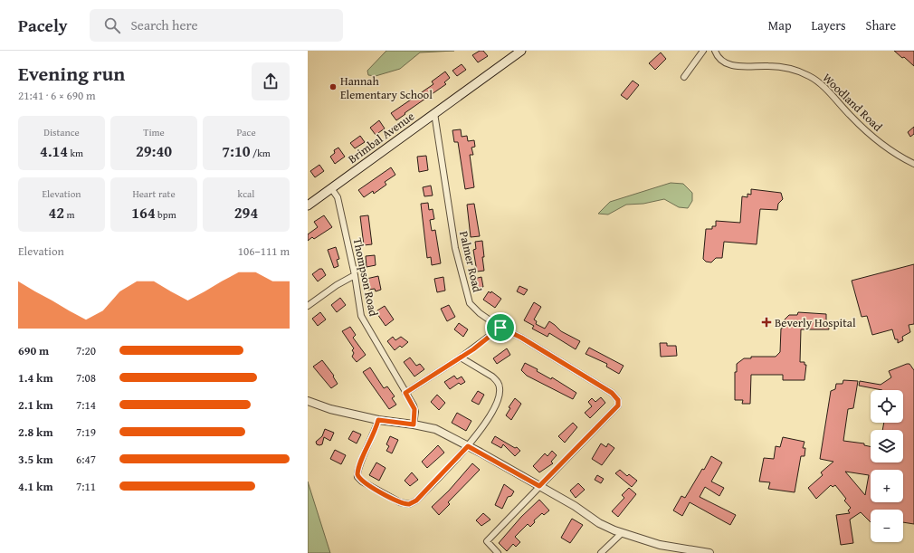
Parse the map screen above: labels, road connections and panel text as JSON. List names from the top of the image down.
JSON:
{
  "streets": {
    "main road": ["Brimbal Avenue"],
    "street": ["Woodland Road", "Palmer Road", "Thompson Road"]
  },
  "crossings": [
    ["Brimbal Avenue", "Palmer Road"],
    ["Brimbal Avenue", "Thompson Road"]
  ],
  "places": {
    "other": ["Hannah Elementary School"],
    "health": ["Beverly Hospital"]
  },
  "page": {
    "header": "Pacely",
    "search": "Search here",
    "nav": ["Map", "Layers", "Share"],
    "heading": ["Evening run", "21:41 · 6 × 690 m"],
    "stats": [
      ["Distance", "4.14 km"],
      ["Time", "29:40"],
      ["Pace", "7:10 /km"],
      ["Elevation", "42 m"],
      ["Heart rate", "164 bpm"],
      ["kcal", "294"]
    ],
    "chart": ["Elevation", "106–111 m"],
    "list": [
      {
        "name": "690 m",
        "note": "7:20"
      },
      {
        "name": "1.4 km",
        "note": "7:08"
      },
      {
        "name": "2.1 km",
        "note": "7:14"
      },
      {
        "name": "2.8 km",
        "note": "7:19"
      },
      {
        "name": "3.5 km",
        "note": "6:47"
      },
      {
        "name": "4.1 km",
        "note": "7:11"
      }
    ],
    "map_buttons": ["+", "−"]
  }
}
